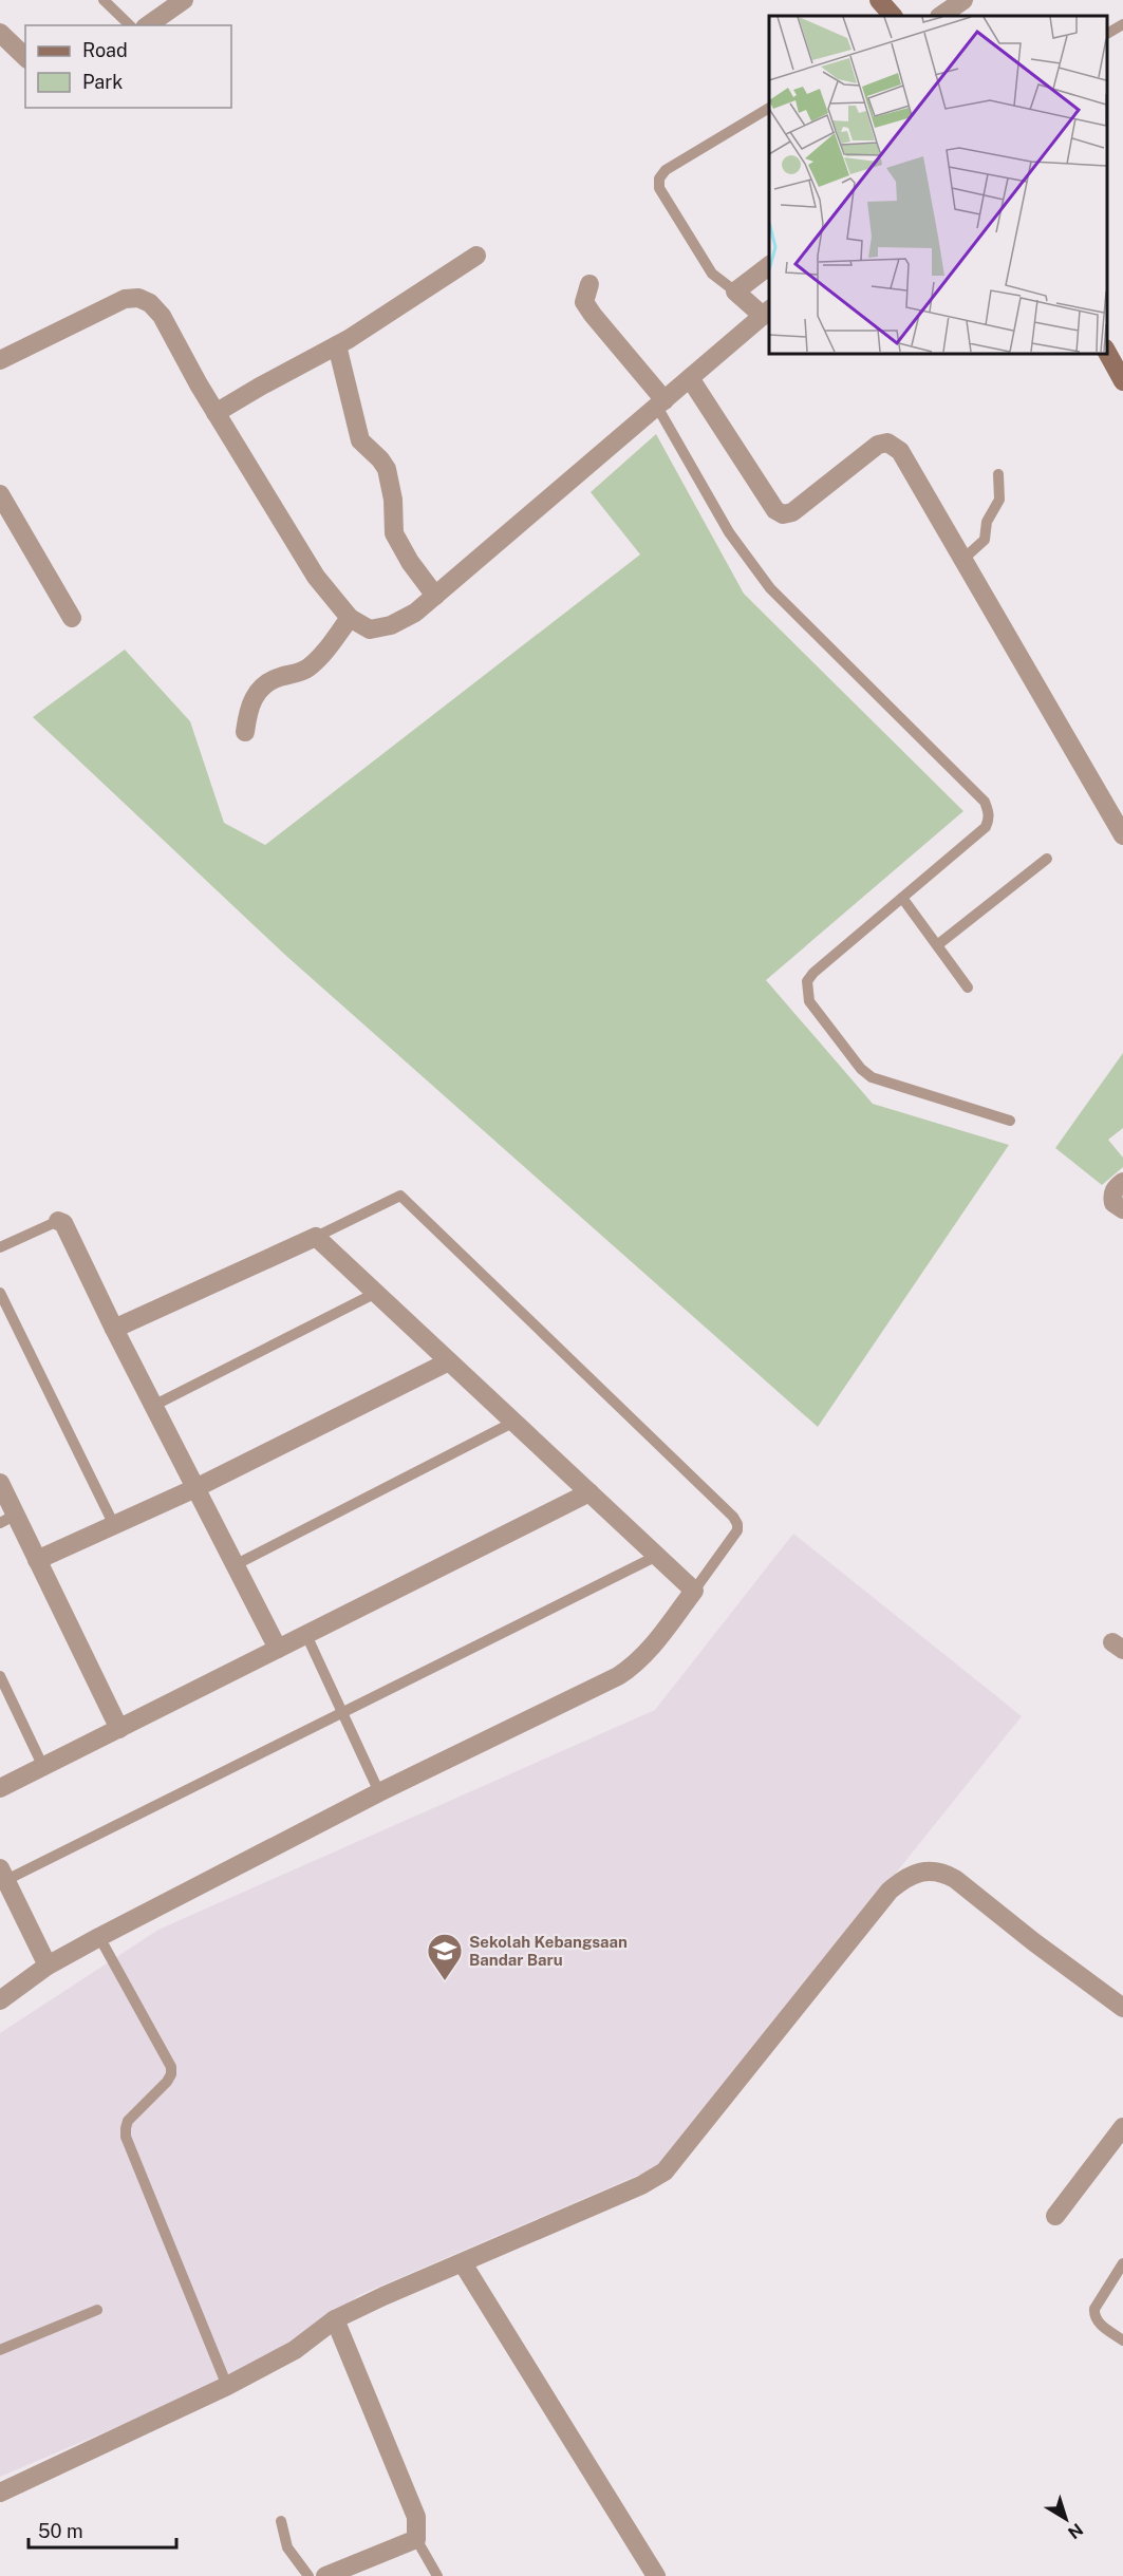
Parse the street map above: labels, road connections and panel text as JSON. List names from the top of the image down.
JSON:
{
  "places": {
    "school or university": ["Sekolah Kebangsaan Bandar Baru"]
  },
  "legend": ["Road", "Park"],
  "scale_bar": "50 m",
  "north": "bottom right"
}
